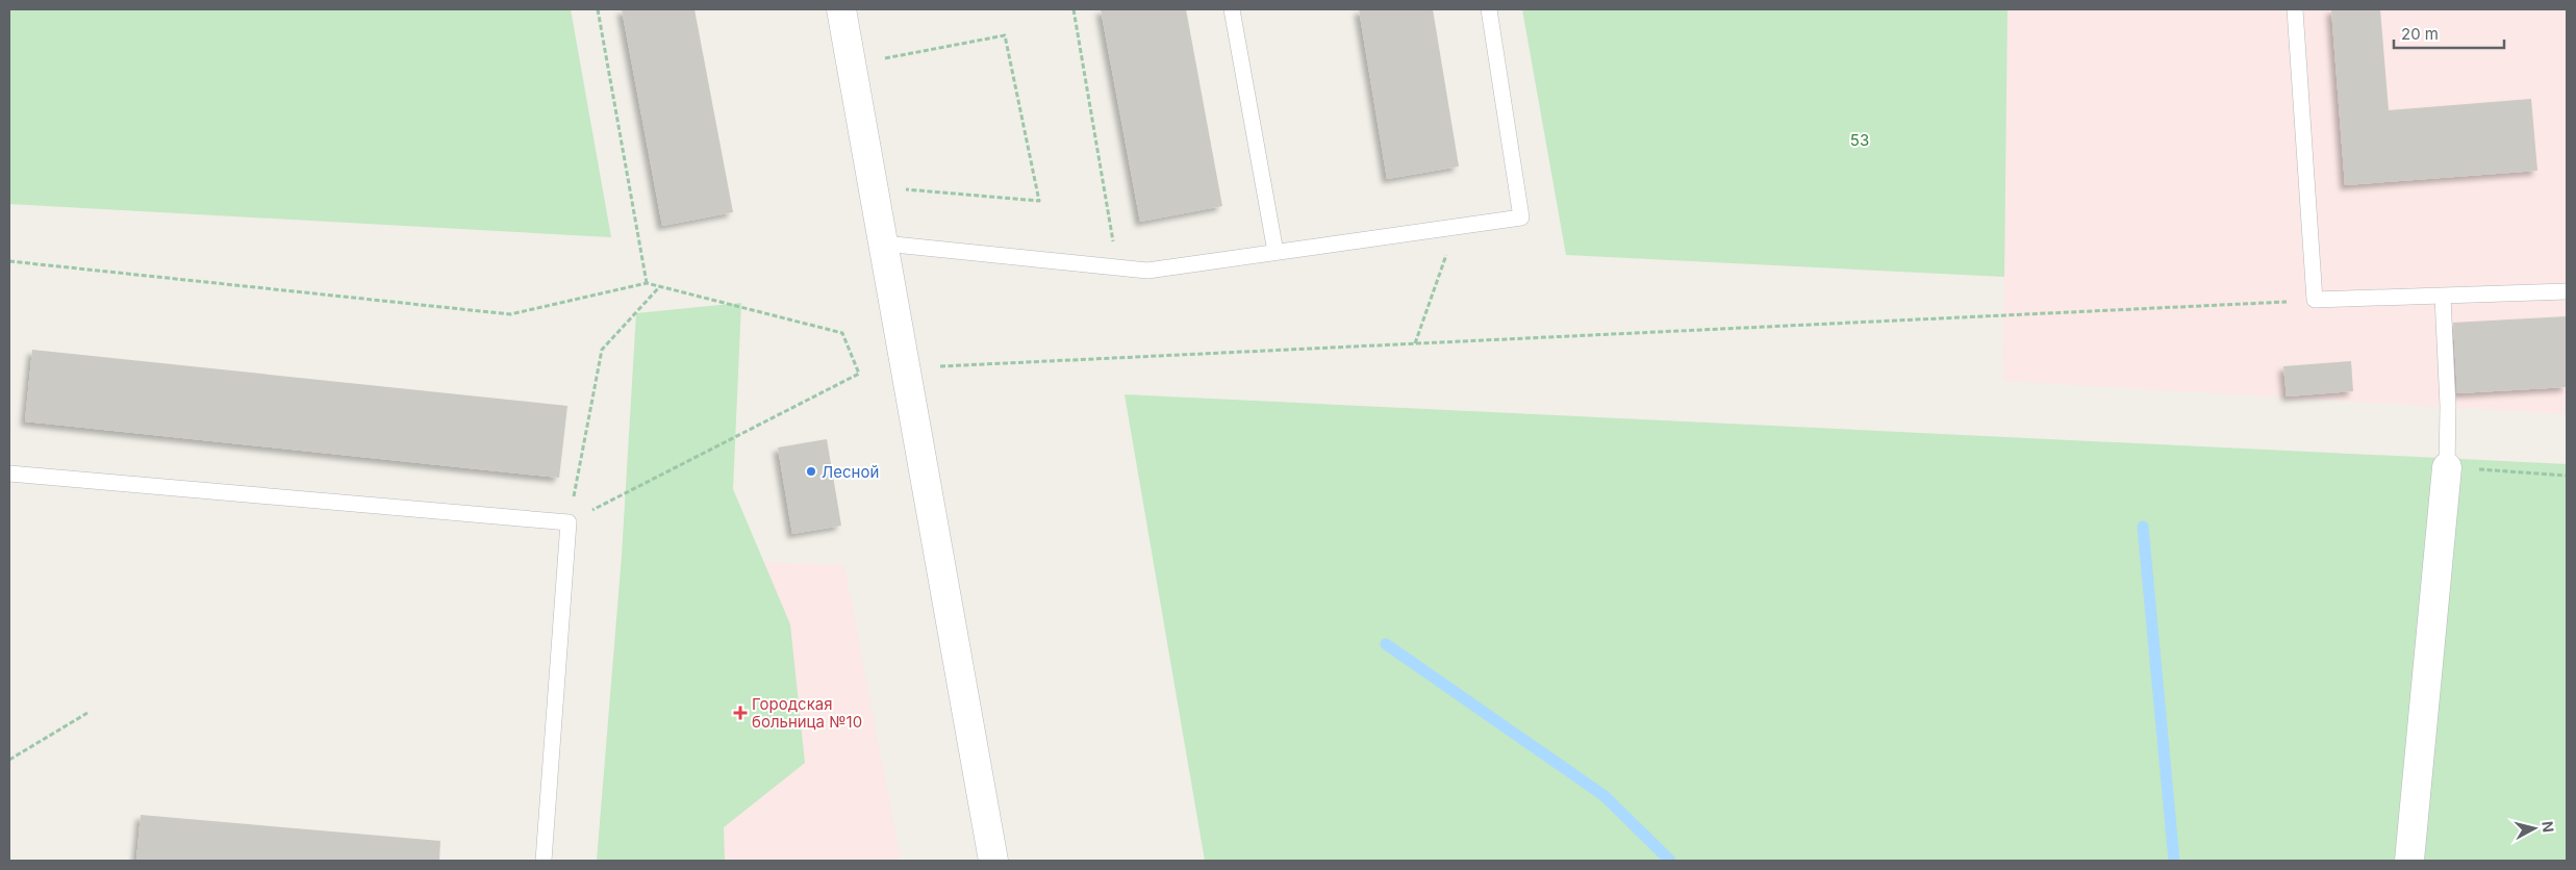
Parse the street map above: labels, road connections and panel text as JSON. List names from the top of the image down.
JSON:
{
  "parks": ["53"],
  "places": {
    "other": ["Лесной"],
    "health": ["Городская больница №10"]
  },
  "scale_bar": "20 m",
  "north": "right"
}
